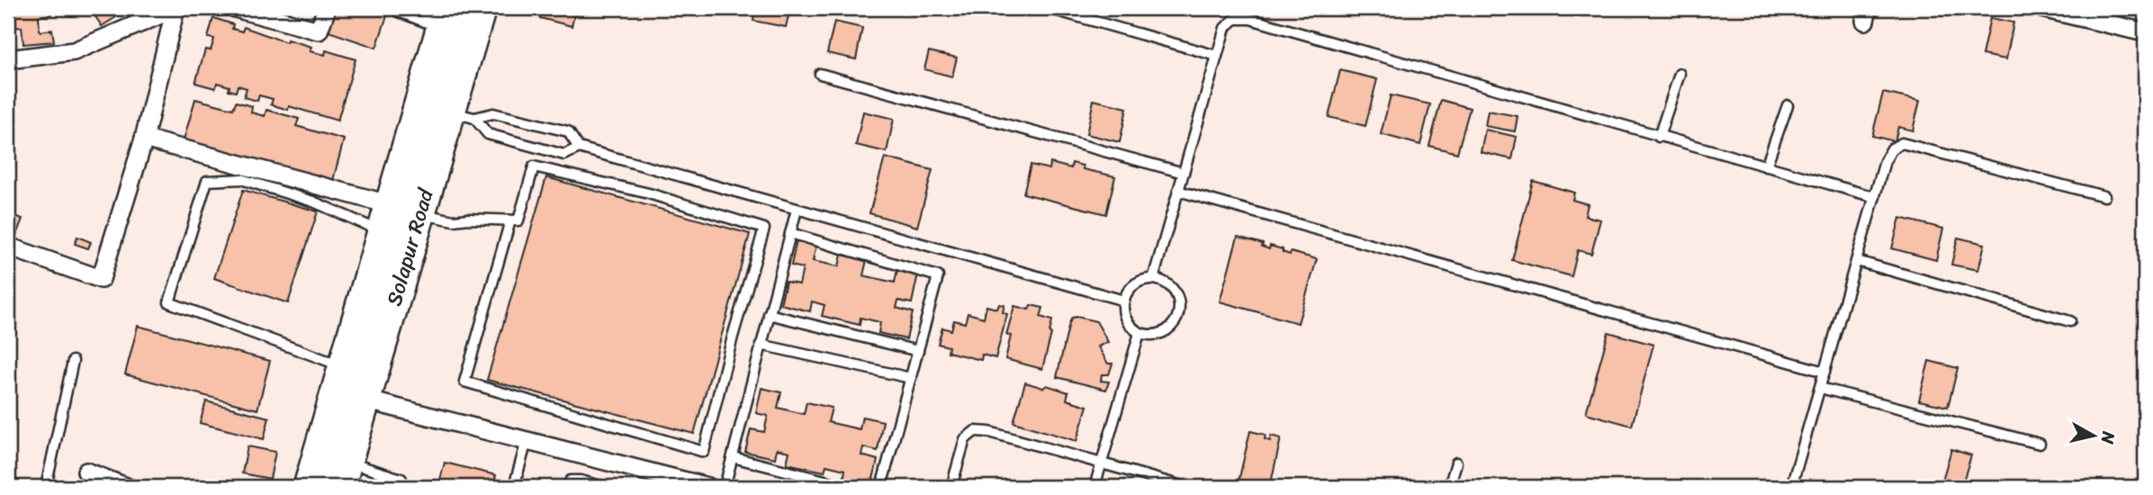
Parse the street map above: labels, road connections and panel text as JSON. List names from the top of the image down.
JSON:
{
  "streets": {
    "highway": ["Solapur Road"]
  },
  "north": "right"
}
